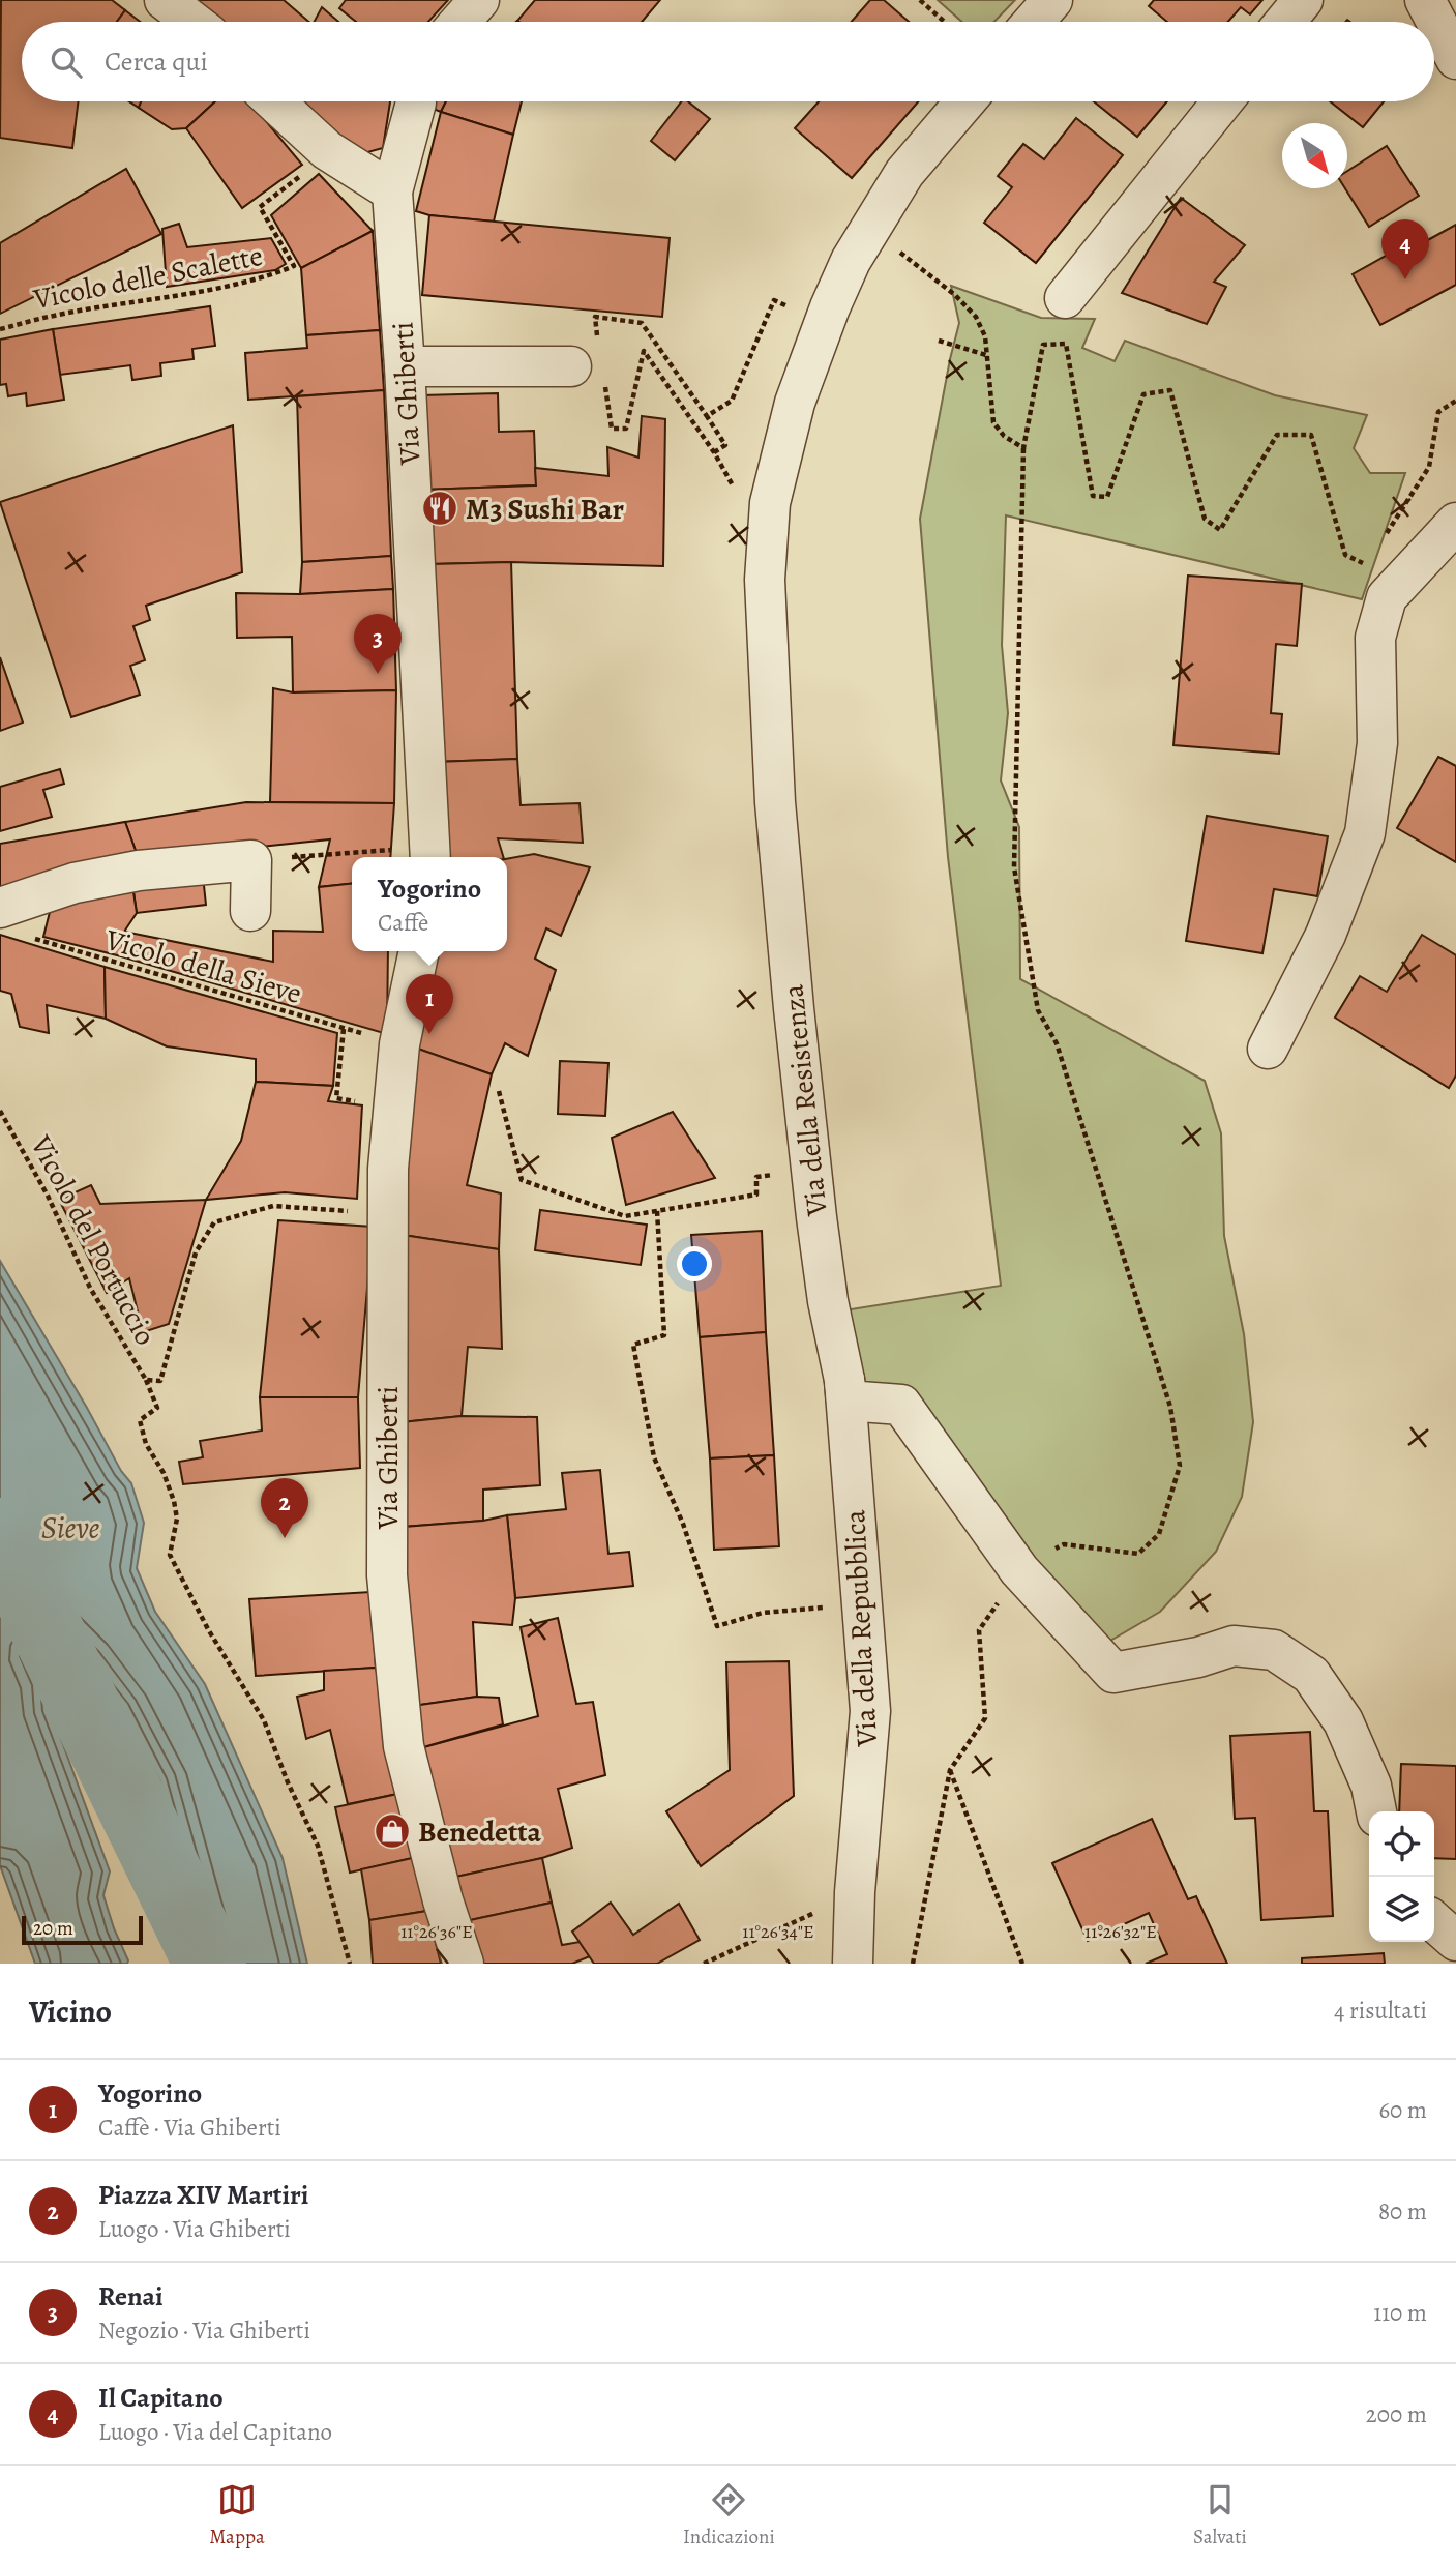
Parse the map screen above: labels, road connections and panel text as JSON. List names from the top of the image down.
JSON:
{
  "streets": {
    "street": ["Via Ghiberti", "Via della Resistenza", "Via della Repubblica"],
    "path": ["Vicolo delle Scalette", "Vicolo della Sieve", "Vicolo del Portuccio"]
  },
  "crossings": [
    ["Via Ghiberti", "Vicolo della Sieve"],
    ["Via Ghiberti", "Vicolo del Portuccio"],
    ["Via della Resistenza", "Via della Repubblica"]
  ],
  "water": ["Sieve"],
  "places": {
    "restaurant": ["M3 Sushi Bar"],
    "shop": ["Benedetta"]
  },
  "scale_bar": "20 m",
  "north": "bottom right",
  "page": {
    "search": "Cerca qui",
    "pins": [
      "4",
      "3",
      "1",
      "2"
    ],
    "popup": ["Yogorino", "Caffè"],
    "scale": "20 m",
    "heading": ["Vicino", "4 risultati"],
    "list": [
      {
        "mark": "1",
        "name": "Yogorino",
        "note": "Caffè · Via Ghiberti",
        "value": "60 m"
      },
      {
        "mark": "2",
        "name": "Piazza XIV Martiri",
        "note": "Luogo · Via Ghiberti",
        "value": "80 m"
      },
      {
        "mark": "3",
        "name": "Renai",
        "note": "Negozio · Via Ghiberti",
        "value": "110 m"
      },
      {
        "mark": "4",
        "name": "Il Capitano",
        "note": "Luogo · Via del Capitano",
        "value": "200 m"
      }
    ],
    "nav": ["Mappa", "Indicazioni", "Salvati"]
  },
  "coordinates": ["11°26'36\"E", "11°26'34\"E", "11°26'32\"E"]
}
